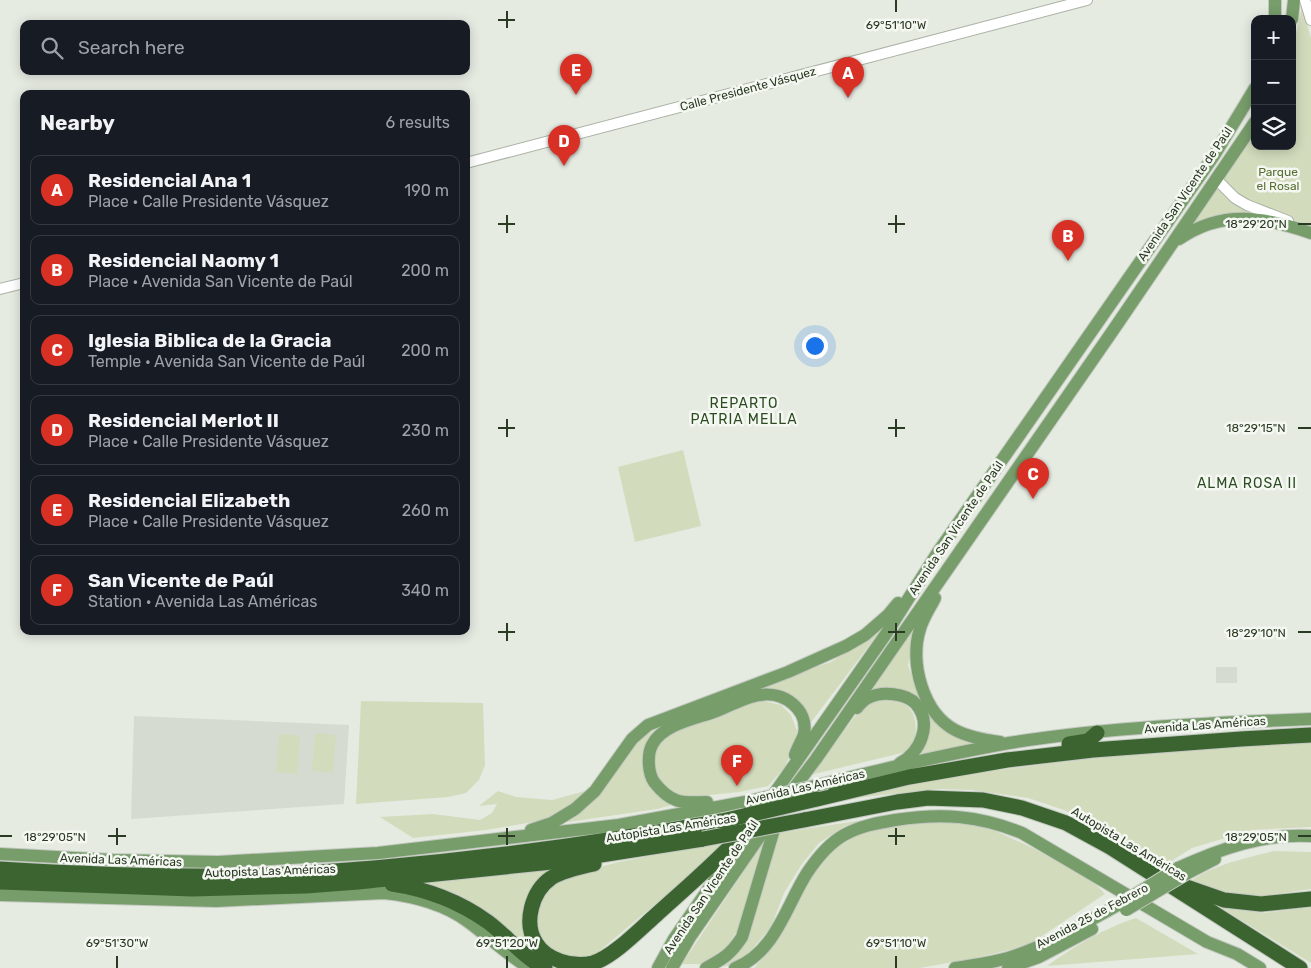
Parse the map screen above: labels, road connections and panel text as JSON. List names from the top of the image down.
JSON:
{
  "streets": {
    "highway": ["Autopista Las Américas"],
    "main road": ["Avenida San Vicente de Paúl", "Avenida Las Américas", "Avenida 25 de Febrero"],
    "street": ["Calle Presidente Vásquez"]
  },
  "districts": ["REPARTO PATRIA MELLA", "ALMA ROSA II"],
  "parks": ["Parque el Rosal"],
  "page": {
    "map_buttons": ["+", "−"],
    "search": "Search here",
    "pins": [
      "E",
      "A",
      "D",
      "B",
      "C",
      "F"
    ],
    "heading": ["Nearby", "6 results"],
    "list": [
      {
        "mark": "A",
        "name": "Residencial Ana 1",
        "note": "Place · Calle Presidente Vásquez",
        "value": "190 m"
      },
      {
        "mark": "B",
        "name": "Residencial Naomy 1",
        "note": "Place · Avenida San Vicente de Paúl",
        "value": "200 m"
      },
      {
        "mark": "C",
        "name": "Iglesia Biblica de la Gracia",
        "note": "Temple · Avenida San Vicente de Paúl",
        "value": "200 m"
      },
      {
        "mark": "D",
        "name": "Residencial Merlot II",
        "note": "Place · Calle Presidente Vásquez",
        "value": "230 m"
      },
      {
        "mark": "E",
        "name": "Residencial Elizabeth",
        "note": "Place · Calle Presidente Vásquez",
        "value": "260 m"
      },
      {
        "mark": "F",
        "name": "San Vicente de Paúl",
        "note": "Station · Avenida Las Américas",
        "value": "340 m"
      }
    ]
  },
  "coordinates": [
    "69°51'10\"W",
    "18°29'20\"N",
    "18°29'15\"N",
    "18°29'10\"N",
    "18°29'05\"N",
    "69°51'30\"W",
    "69°51'20\"W"
  ]
}
